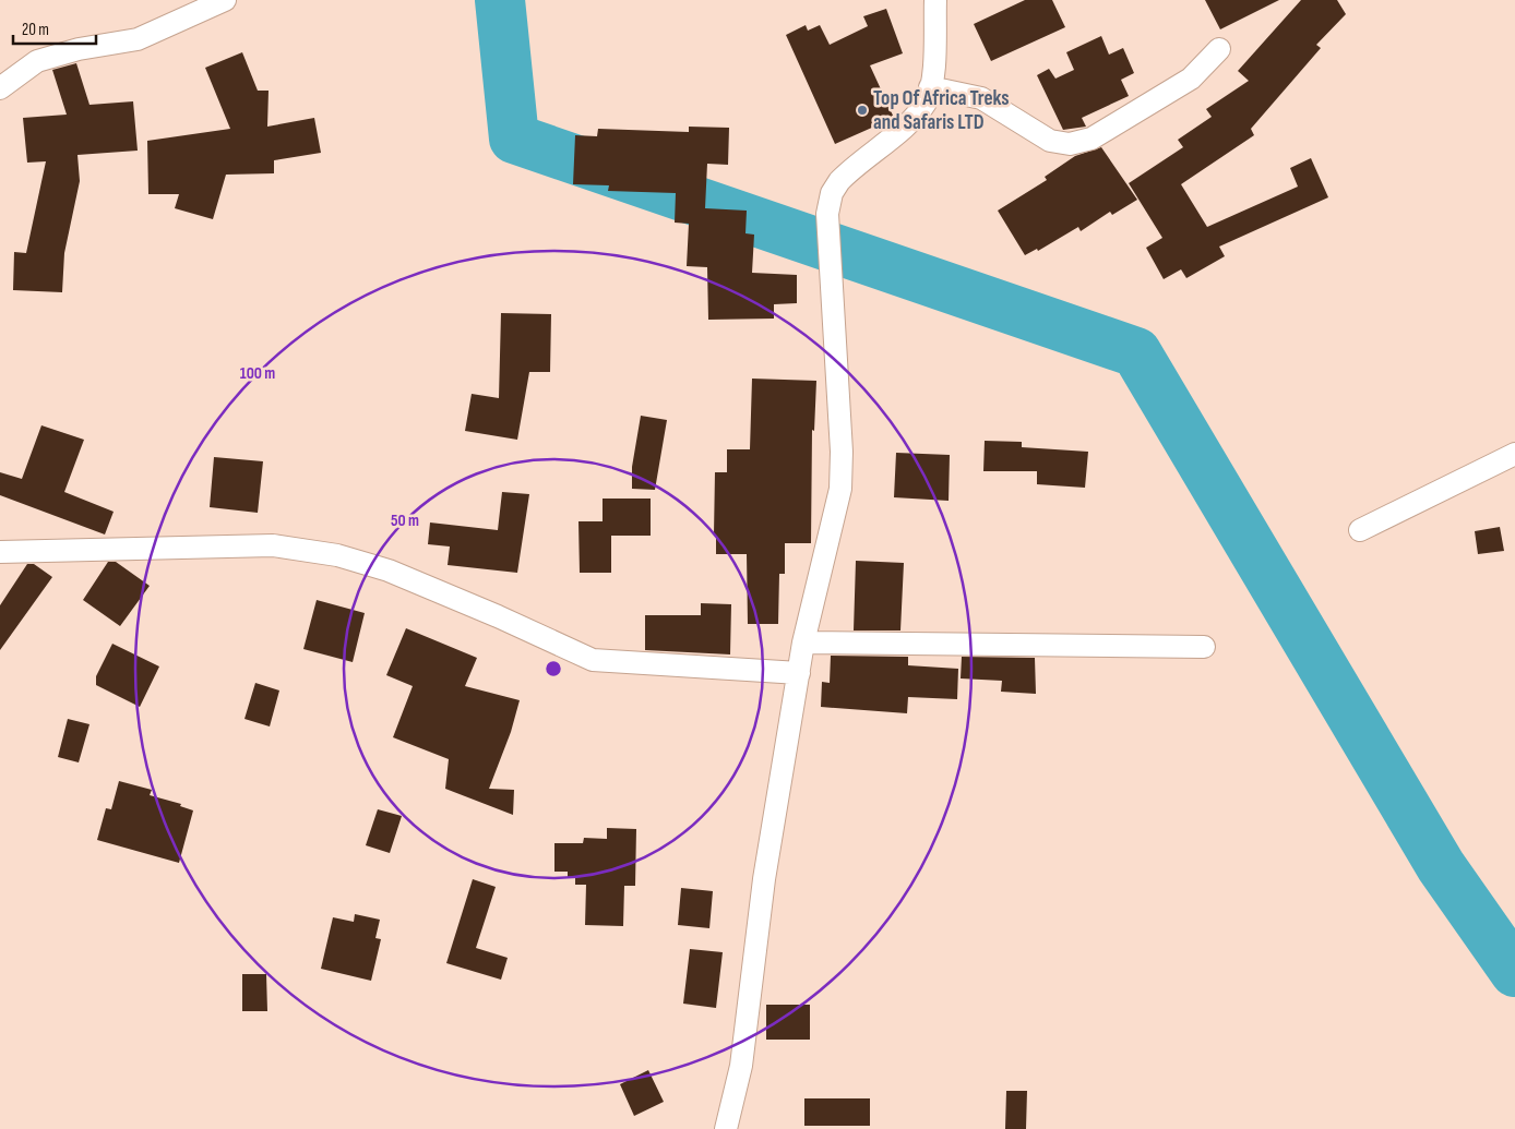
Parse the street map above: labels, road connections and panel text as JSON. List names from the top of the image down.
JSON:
{
  "places": ["Top Of Africa Treks and Safaris LTD"],
  "scale_bar": "20 m",
  "rings": ["100 m", "50 m"]
}
